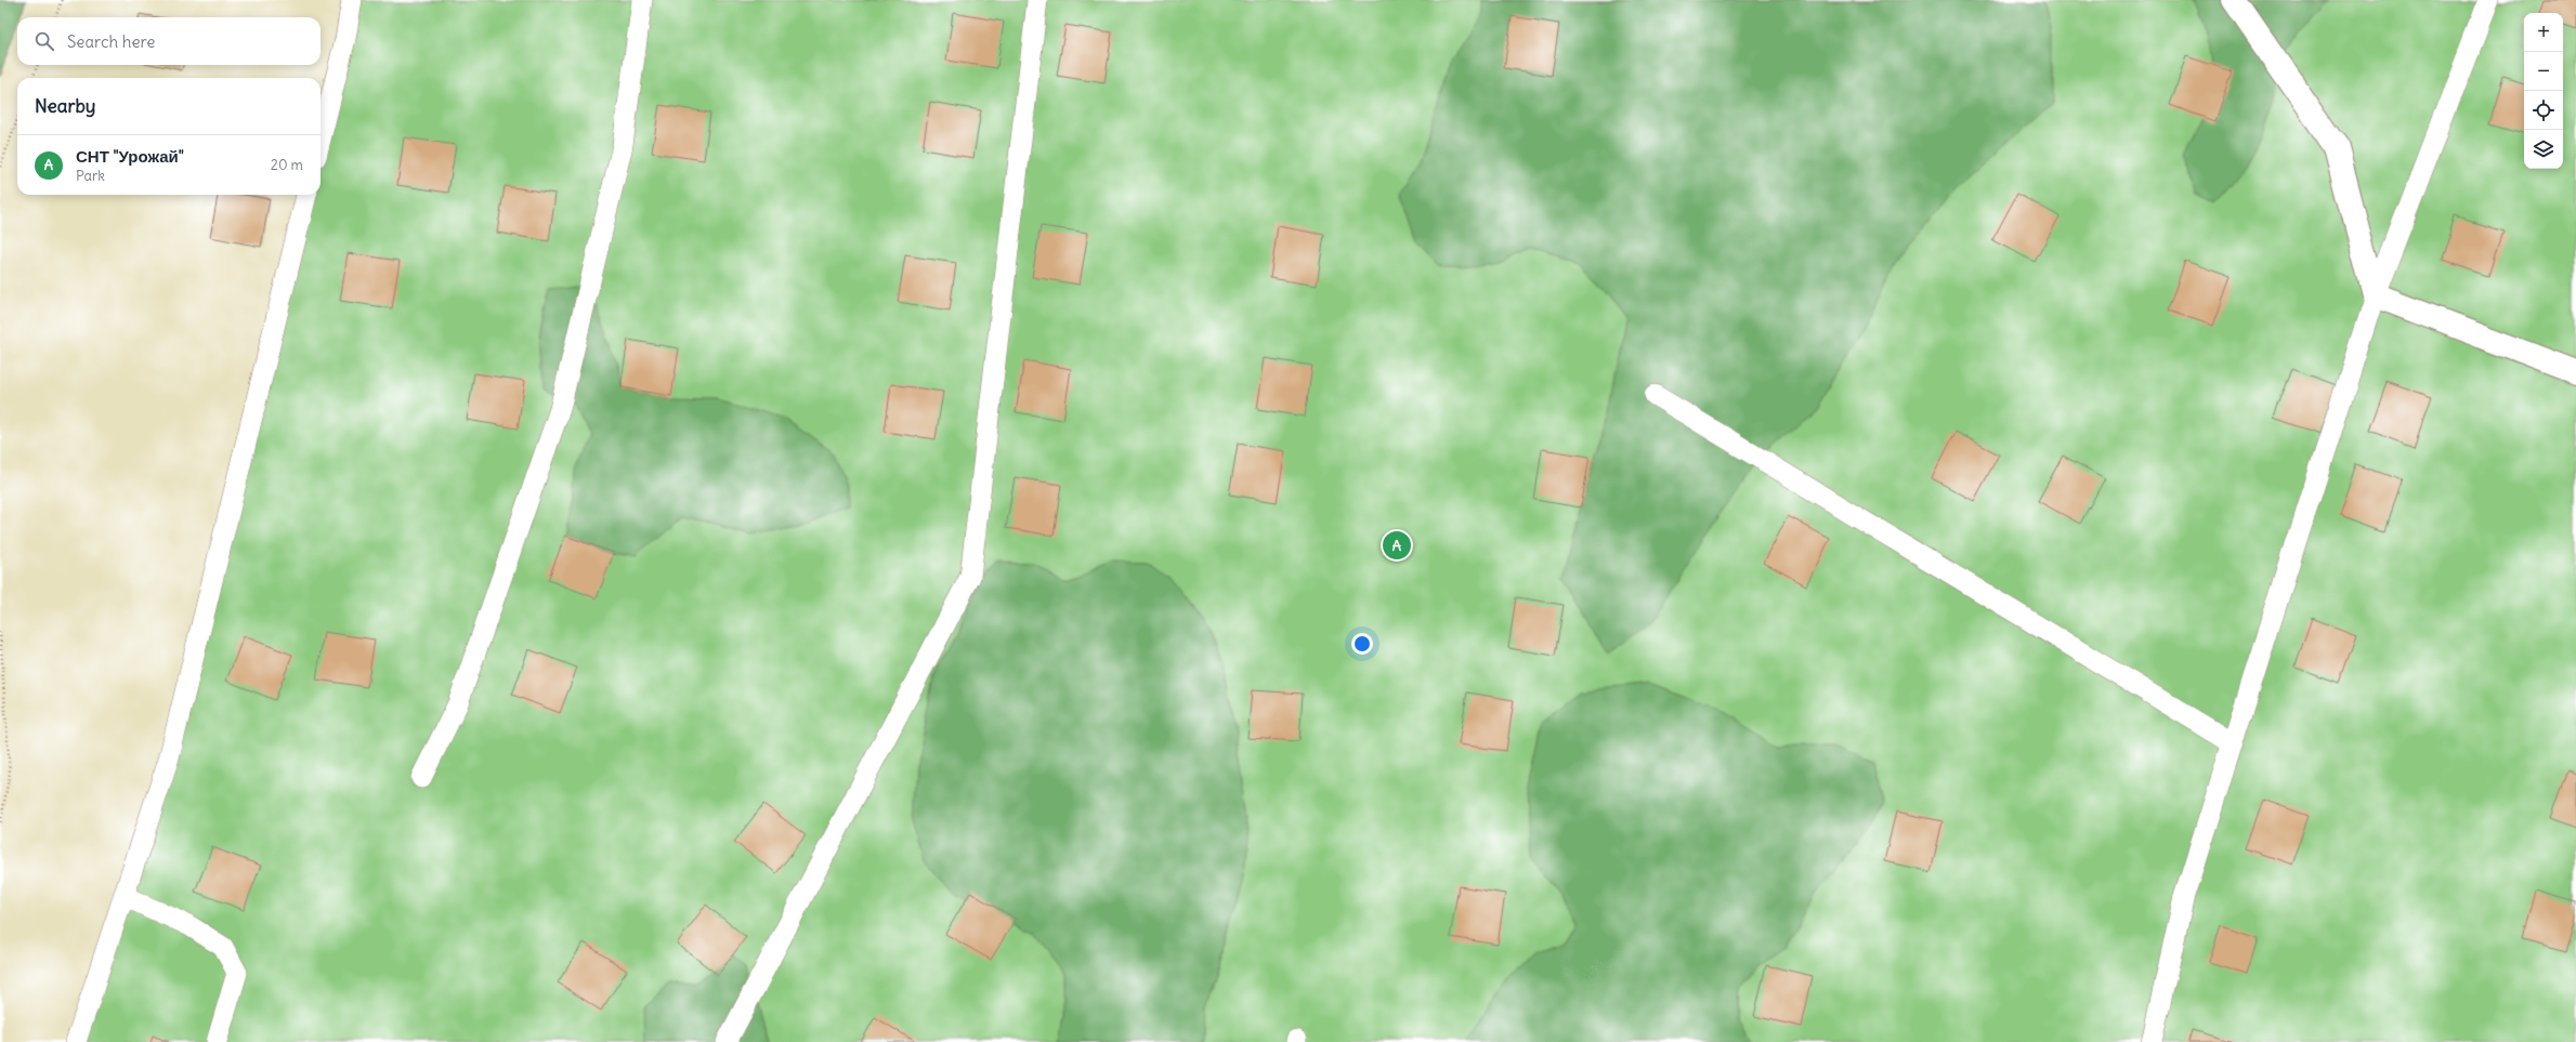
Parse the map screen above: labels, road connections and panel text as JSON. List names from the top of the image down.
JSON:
{
  "page": {
    "map_buttons": ["+", "−"],
    "search": "Search here",
    "heading": "Nearby",
    "list": [
      {
        "mark": "A",
        "name": "СНТ \"Урожай\"",
        "note": "Park",
        "value": "20 m"
      }
    ],
    "pins": "A"
  }
}
